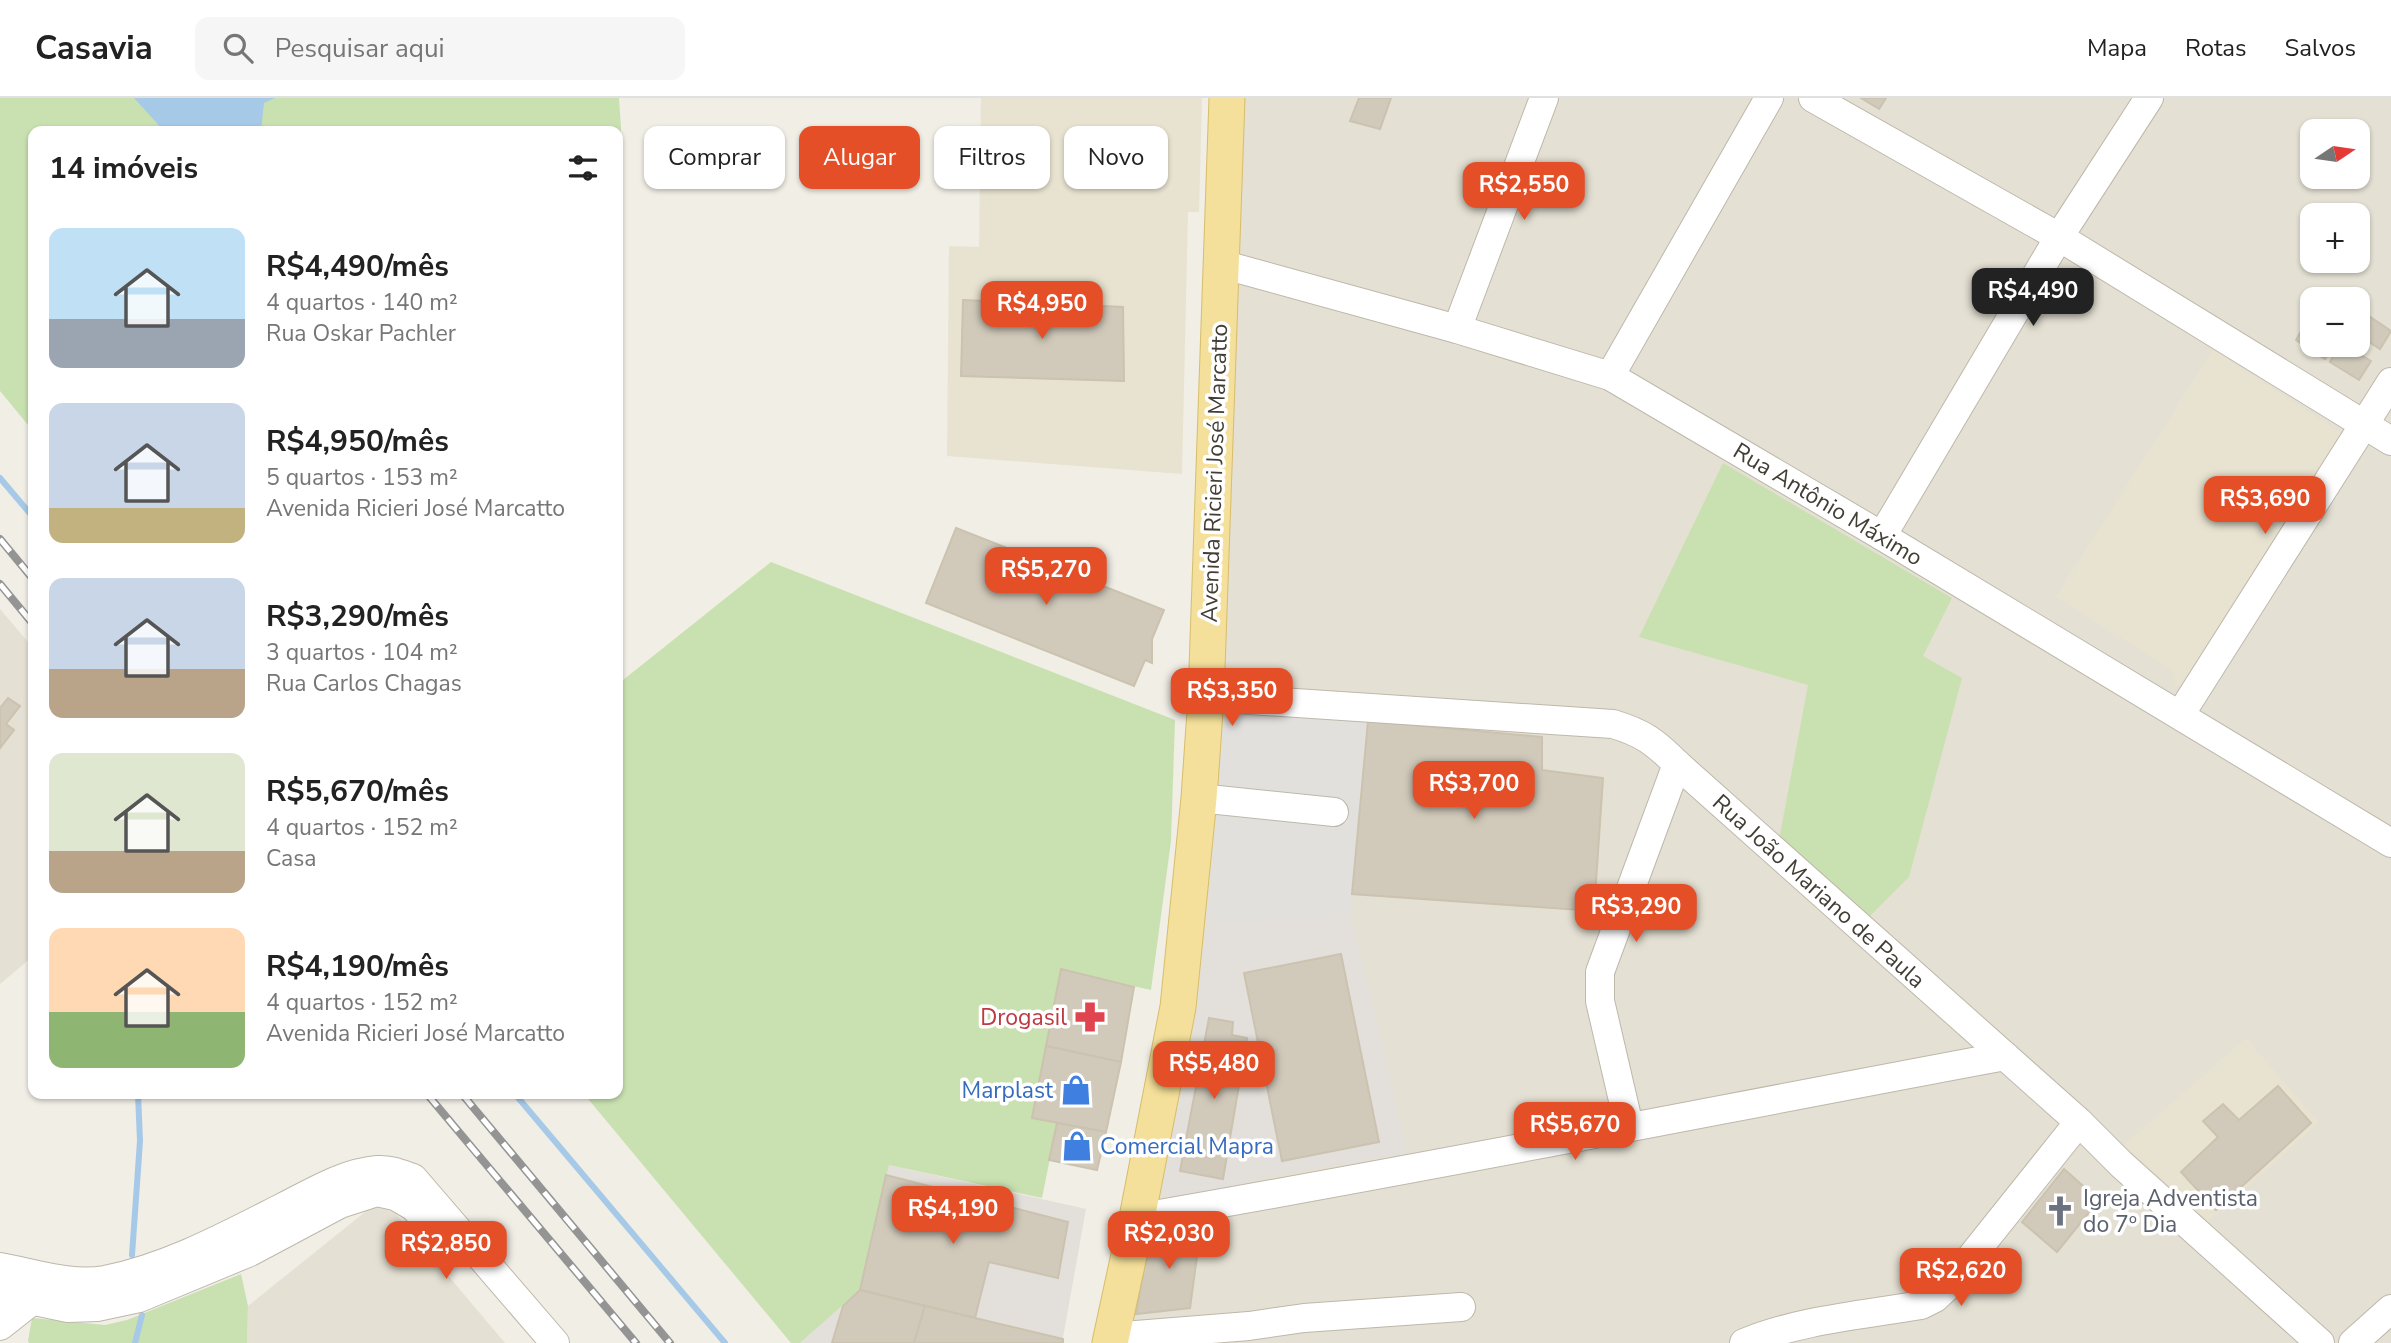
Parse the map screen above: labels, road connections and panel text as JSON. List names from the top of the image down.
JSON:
{
  "streets": {
    "main road": ["Avenida Ricieri José Marcatto"],
    "street": ["Rua Antônio Máximo", "Rua João Mariano de Paula"]
  },
  "crossings": [
    ["Avenida Ricieri José Marcatto", "Rua Antônio Máximo"],
    ["Avenida Ricieri José Marcatto", "Rua João Mariano de Paula"]
  ],
  "places": {
    "pharmacy": ["Drogasil"],
    "shop": ["Marplast", "Comercial Mapra"],
    "church": ["Igreja Adventista do 7º Dia"]
  },
  "north": "right",
  "page": {
    "header": "Casavia",
    "search": "Pesquisar aqui",
    "nav": ["Mapa", "Rotas", "Salvos"],
    "map_buttons": ["+", "−"],
    "chip": [
      "Comprar",
      "Alugar",
      "Filtros",
      "Novo"
    ],
    "heading": "14 imóveis",
    "price": [
      "R$2,550",
      "R$4,490",
      "R$4,950",
      "R$3,690",
      "R$5,270",
      "R$3,350",
      "R$3,700",
      "R$3,290",
      "R$5,480",
      "R$5,670",
      "R$4,190",
      "R$2,030",
      "R$2,850",
      "R$2,620"
    ],
    "list": [
      {
        "name": "R$4,490/mês",
        "note": "4 quartos · 140 m² · Rua Oskar Pachler"
      },
      {
        "name": "R$4,950/mês",
        "note": "5 quartos · 153 m² · Avenida Ricieri José Marcatto"
      },
      {
        "name": "R$3,290/mês",
        "note": "3 quartos · 104 m² · Rua Carlos Chagas"
      },
      {
        "name": "R$5,670/mês",
        "note": "4 quartos · 152 m² · Casa"
      },
      {
        "name": "R$4,190/mês",
        "note": "4 quartos · 152 m² · Avenida Ricieri José Marcatto"
      }
    ]
  }
}
